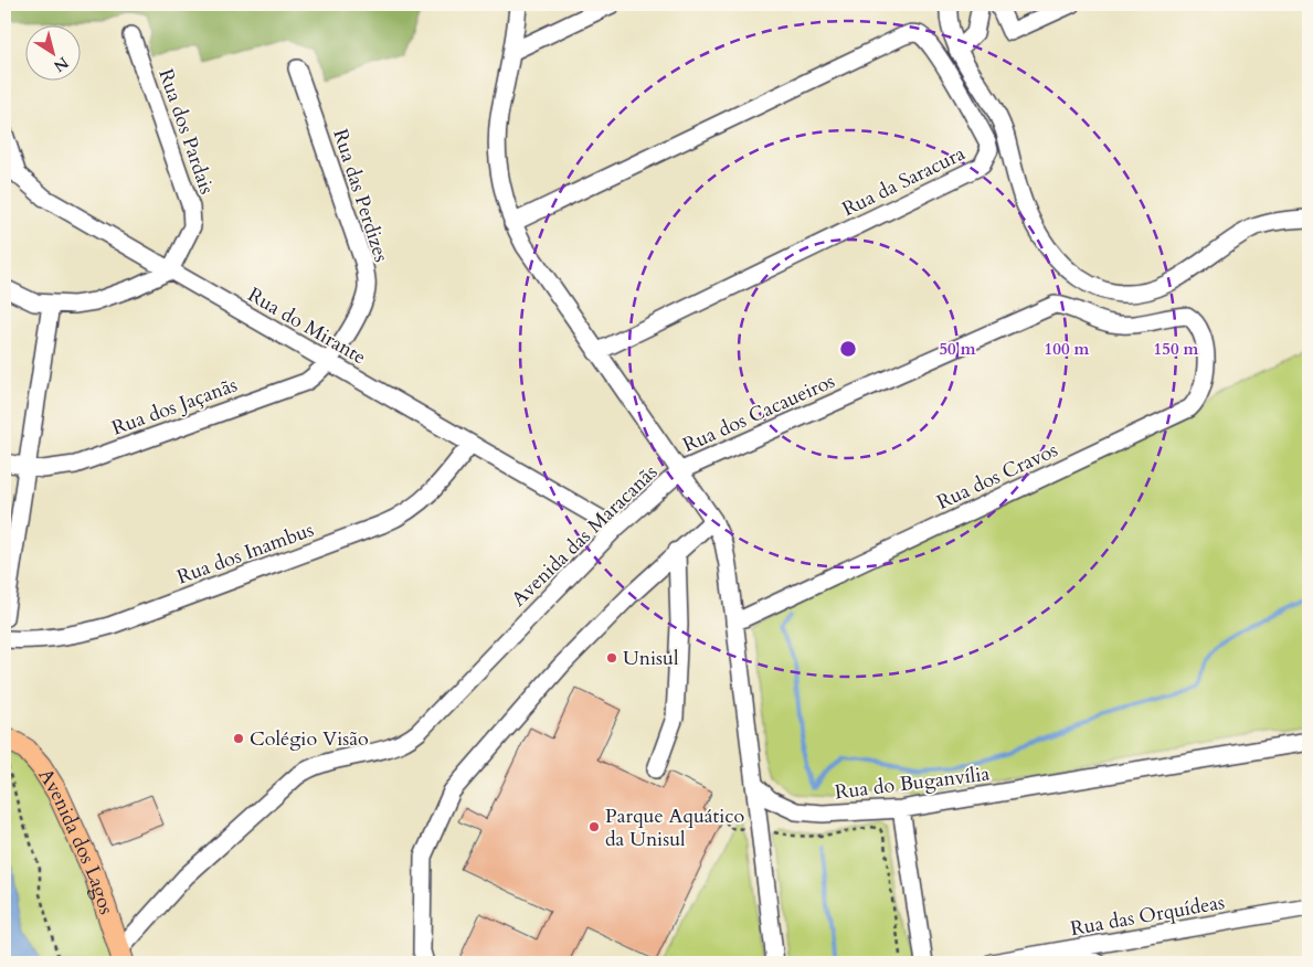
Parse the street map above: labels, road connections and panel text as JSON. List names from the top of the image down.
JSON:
{
  "streets": {
    "main road": ["Avenida dos Lagos"],
    "street": [
      "Rua dos Pardais",
      "Rua da Saracura",
      "Rua das Perdizes",
      "Rua do Mirante",
      "Rua dos Jaçanãs",
      "Rua dos Cacaueiros",
      "Rua dos Cravos",
      "Avenida das Maracanãs",
      "Rua dos Inambus",
      "Rua do Buganvília",
      "Rua das Orquídeas"
    ]
  },
  "crossings": [
    ["Rua dos Pardais", "Rua do Mirante"],
    ["Rua da Saracura", "Avenida das Maracanãs"],
    ["Rua das Perdizes", "Rua do Mirante"],
    ["Rua das Perdizes", "Rua dos Jaçanãs"],
    ["Rua do Mirante", "Rua dos Jaçanãs"],
    ["Rua do Mirante", "Avenida das Maracanãs"],
    ["Rua do Mirante", "Rua dos Inambus"],
    ["Rua dos Cacaueiros", "Rua dos Cravos"],
    ["Rua dos Cacaueiros", "Avenida das Maracanãs"],
    ["Avenida das Maracanãs", "Avenida dos Lagos"]
  ],
  "places": ["Unisul", "Colégio Visão", "Parque Aquático da Unisul"],
  "north": "bottom right",
  "rings": ["50 m", "100 m", "150 m"]
}
